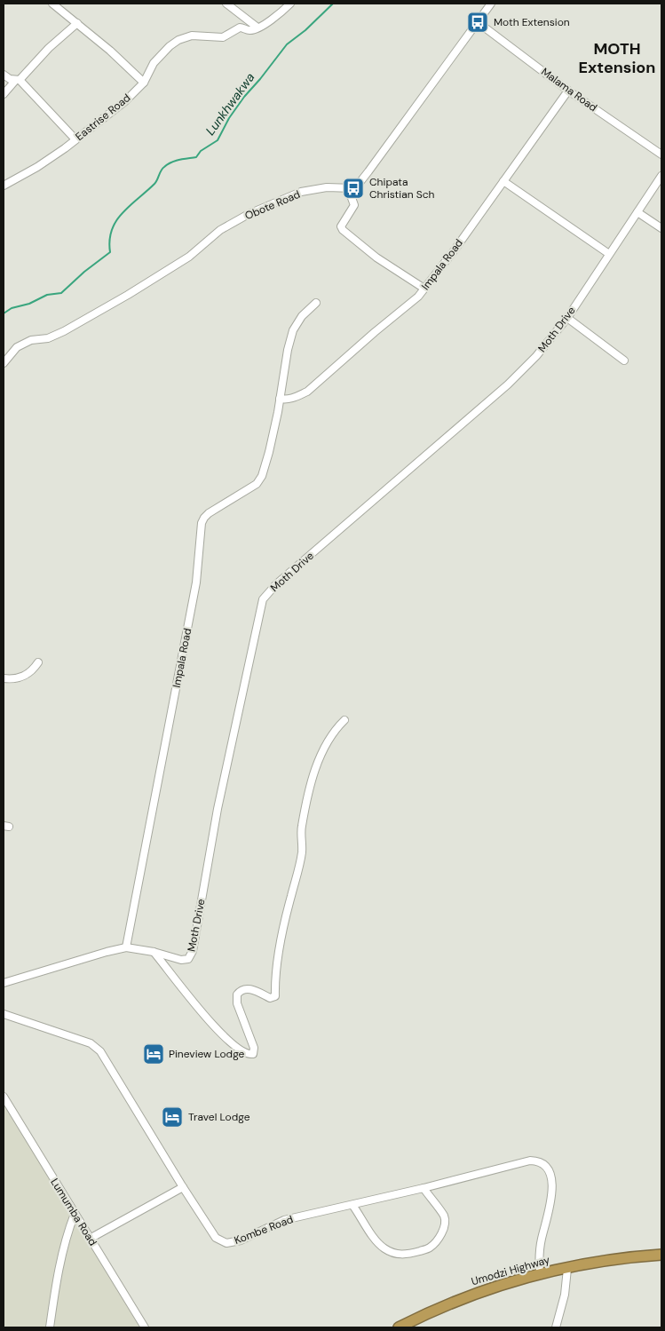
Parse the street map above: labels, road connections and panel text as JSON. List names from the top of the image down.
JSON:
{
  "streets": {
    "highway": ["Umodzi Highway"],
    "street": [
      "Malama Road",
      "Eastrise Road",
      "Obote Road",
      "Impala Road",
      "Moth Drive",
      "Lumumba Road",
      "Kombe Road"
    ]
  },
  "crossings": [
    ["Malama Road", "Impala Road"],
    ["Impala Road", "Moth Drive"],
    ["Kombe Road", "Umodzi Highway"]
  ],
  "districts": ["MOTH Extension"],
  "water": ["Lunkhwakwa"],
  "places": {
    "bus stop": ["Moth Extension", "Chipata Christian Sch"],
    "hotel": ["Pineview Lodge", "Travel Lodge"]
  }
}
